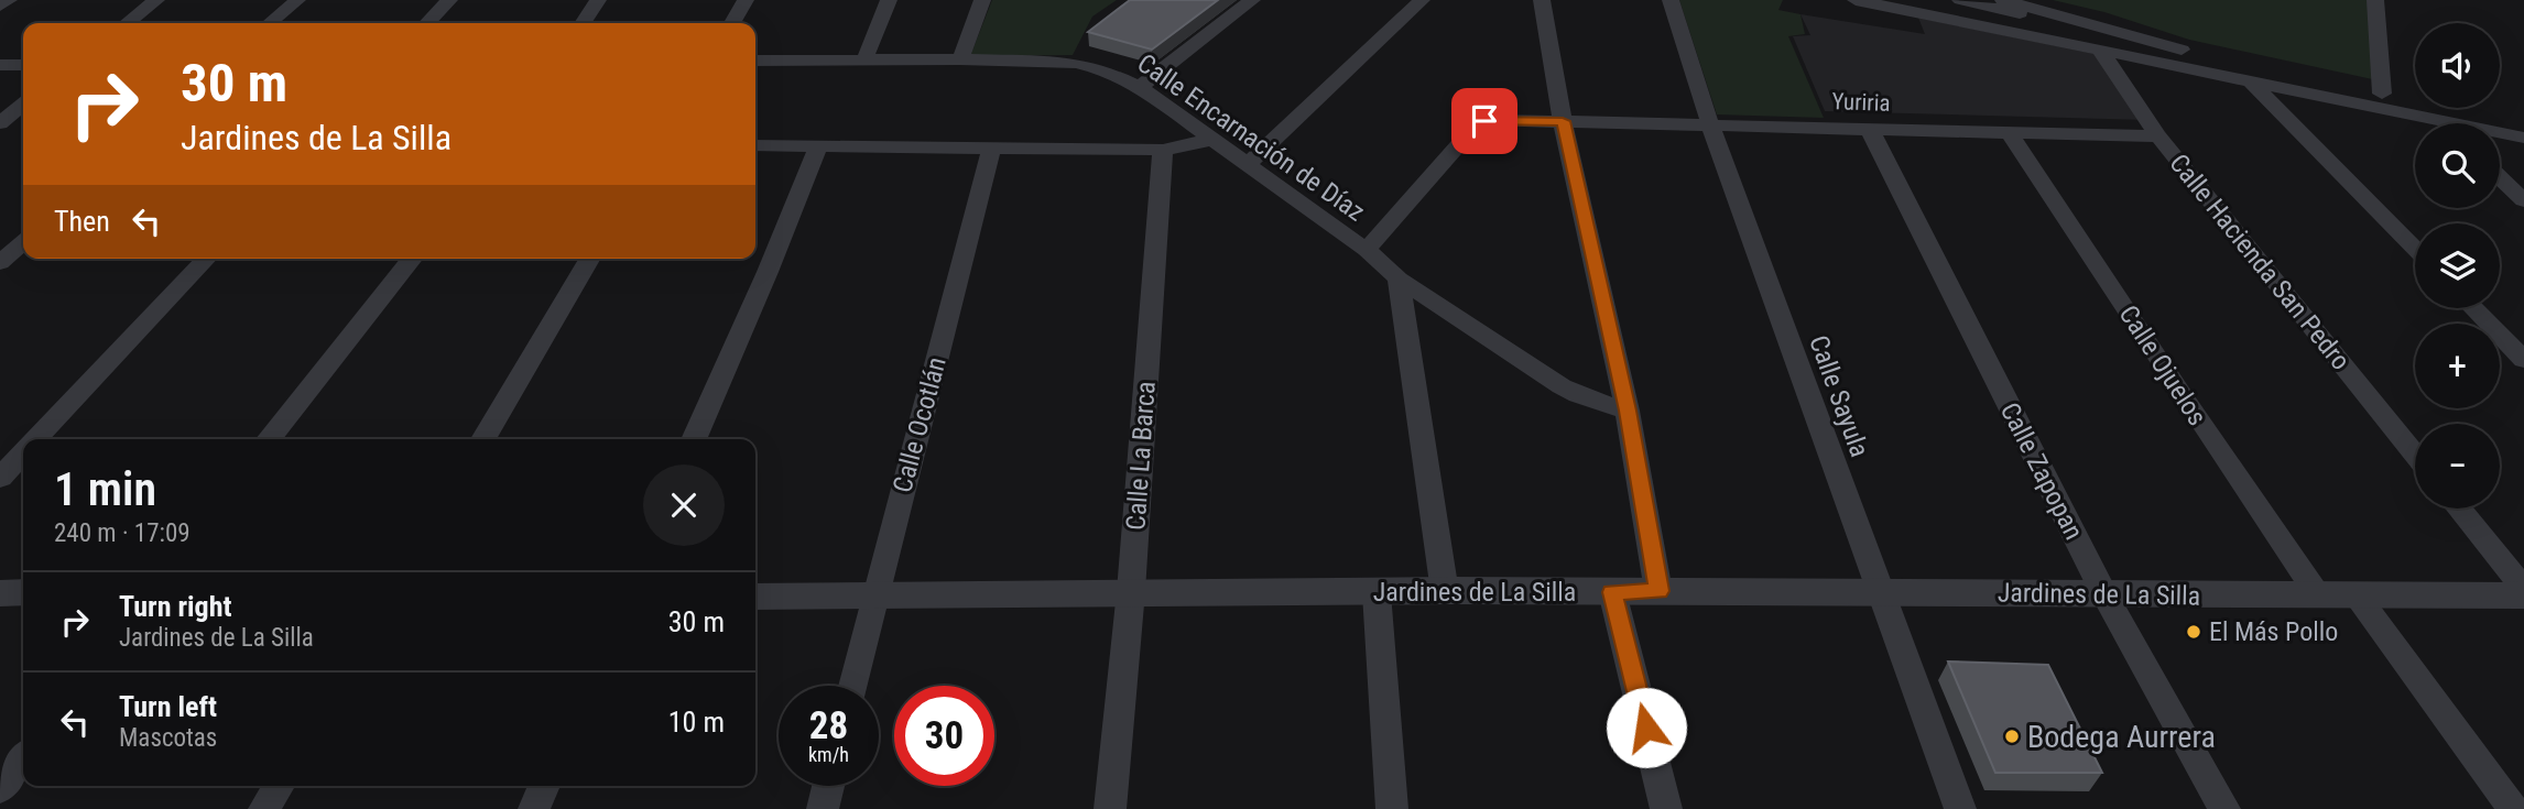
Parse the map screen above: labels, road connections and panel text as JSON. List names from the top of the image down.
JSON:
{
  "streets": {
    "street": [
      "Yuriria",
      "Calle Encarnación de Díaz",
      "Calle Hacienda San Pedro",
      "Calle Ojuelos",
      "Calle Sayula",
      "Calle Ocotlán",
      "Calle La Barca",
      "Calle Zapopan",
      "Jardines de La Silla"
    ]
  },
  "crossings": [
    ["Yuriria", "Calle Encarnación de Díaz"],
    ["Yuriria", "Calle Hacienda San Pedro"],
    ["Yuriria", "Calle Ojuelos"],
    ["Yuriria", "Calle Sayula"],
    ["Yuriria", "Calle Zapopan"],
    ["Calle Ojuelos", "Jardines de La Silla"],
    ["Calle Sayula", "Jardines de La Silla"],
    ["Calle Ocotlán", "Jardines de La Silla"],
    ["Calle La Barca", "Jardines de La Silla"],
    ["Calle Zapopan", "Jardines de La Silla"]
  ],
  "places": ["El Más Pollo", "Bodega Aurrera"],
  "page": {
    "map_buttons": ["+", "−"],
    "turn": ["30 m", "Jardines de La Silla"],
    "then": "Then",
    "heading": ["1 min", "240 m · 17:09"],
    "list": [
      {
        "name": "Turn right",
        "note": "Jardines de La Silla",
        "value": "30 m"
      },
      {
        "name": "Turn left",
        "note": "Mascotas",
        "value": "10 m"
      }
    ],
    "speed": "28 km/h",
    "limit": "30"
  }
}
